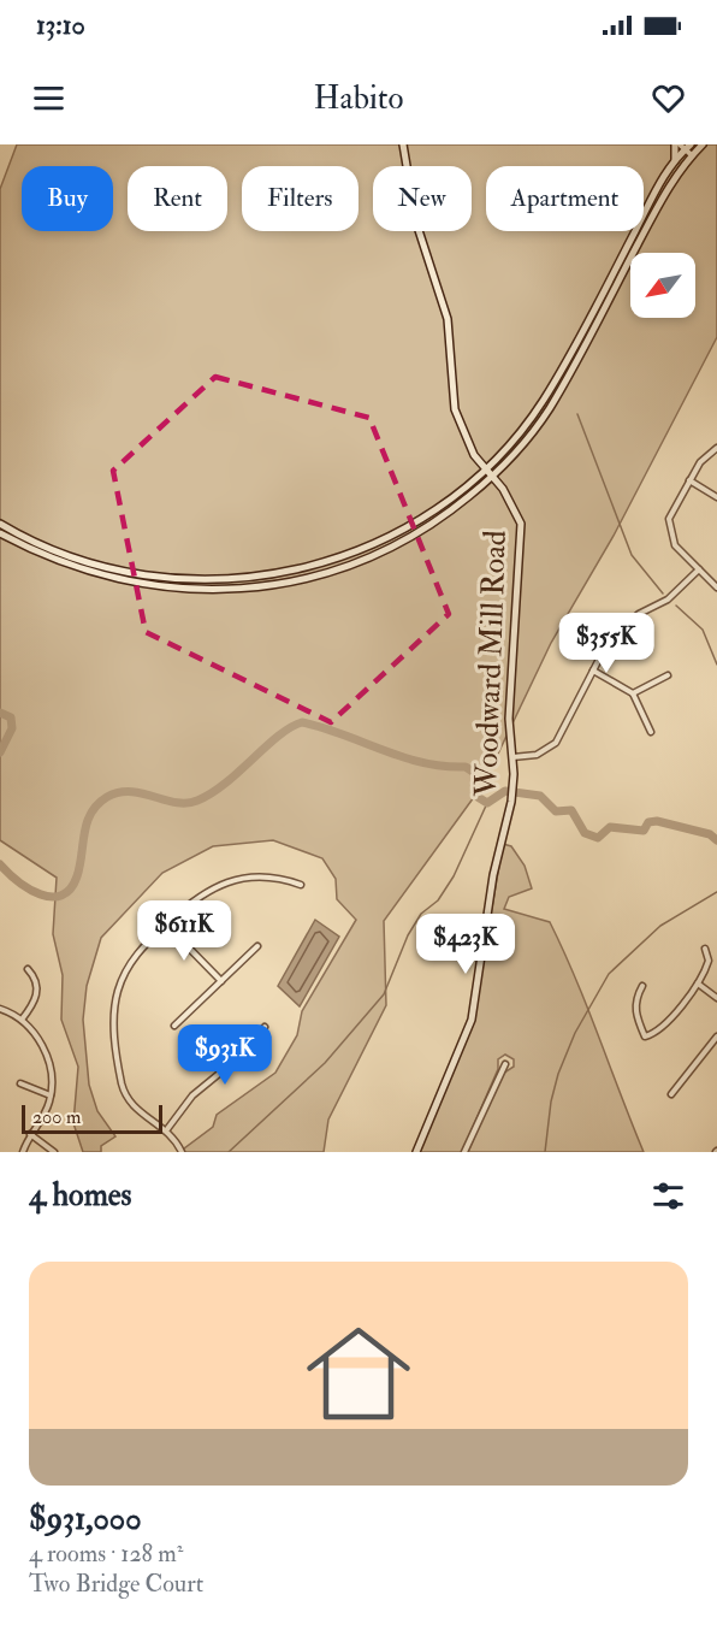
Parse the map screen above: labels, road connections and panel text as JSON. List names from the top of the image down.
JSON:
{
  "streets": {
    "main road": ["Woodward Mill Road"]
  },
  "scale_bar": "200 m",
  "north": "bottom left",
  "page": {
    "status": "13:10",
    "header": "Habito",
    "chip": [
      "Buy",
      "Rent",
      "Filters",
      "New",
      "Apartment"
    ],
    "price": [
      "$355K",
      "$611K",
      "$423K",
      "$931K"
    ],
    "scale": "200 m",
    "heading": "4 homes",
    "list": [
      {
        "name": "$931,000",
        "note": "4 rooms · 128 m² · Two Bridge Court"
      }
    ]
  }
}
